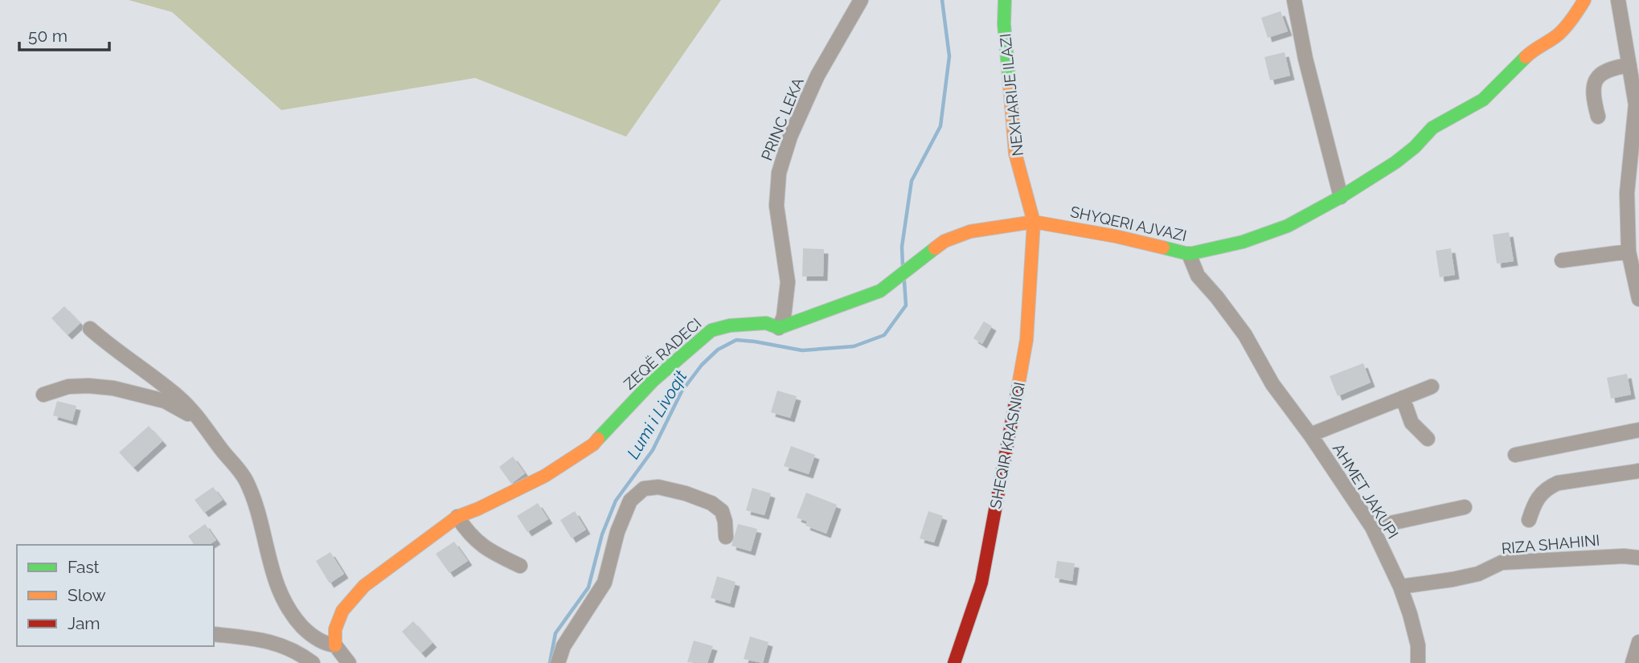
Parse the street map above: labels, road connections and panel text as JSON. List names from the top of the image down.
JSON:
{
  "streets": {
    "street": [
      "NEXHARIJE ILAZI",
      "PRINC LEKA",
      "SHYQERI AJVAZI",
      "ZEQË RADECI",
      "SHEQIR KRASNIQI",
      "AHMET JAKUPI",
      "RIZA SHAHINI"
    ]
  },
  "crossings": [
    ["NEXHARIJE ILAZI", "SHYQERI AJVAZI"],
    ["NEXHARIJE ILAZI", "ZEQË RADECI"],
    ["NEXHARIJE ILAZI", "SHEQIR KRASNIQI"],
    ["PRINC LEKA", "ZEQË RADECI"],
    ["SHYQERI AJVAZI", "ZEQË RADECI"],
    ["SHYQERI AJVAZI", "SHEQIR KRASNIQI"],
    ["SHYQERI AJVAZI", "AHMET JAKUPI"],
    ["ZEQË RADECI", "SHEQIR KRASNIQI"],
    ["AHMET JAKUPI", "RIZA SHAHINI"]
  ],
  "water": ["Lumi i Livoqit"],
  "legend": ["Fast", "Slow", "Jam"],
  "scale_bar": "50 m"
}
